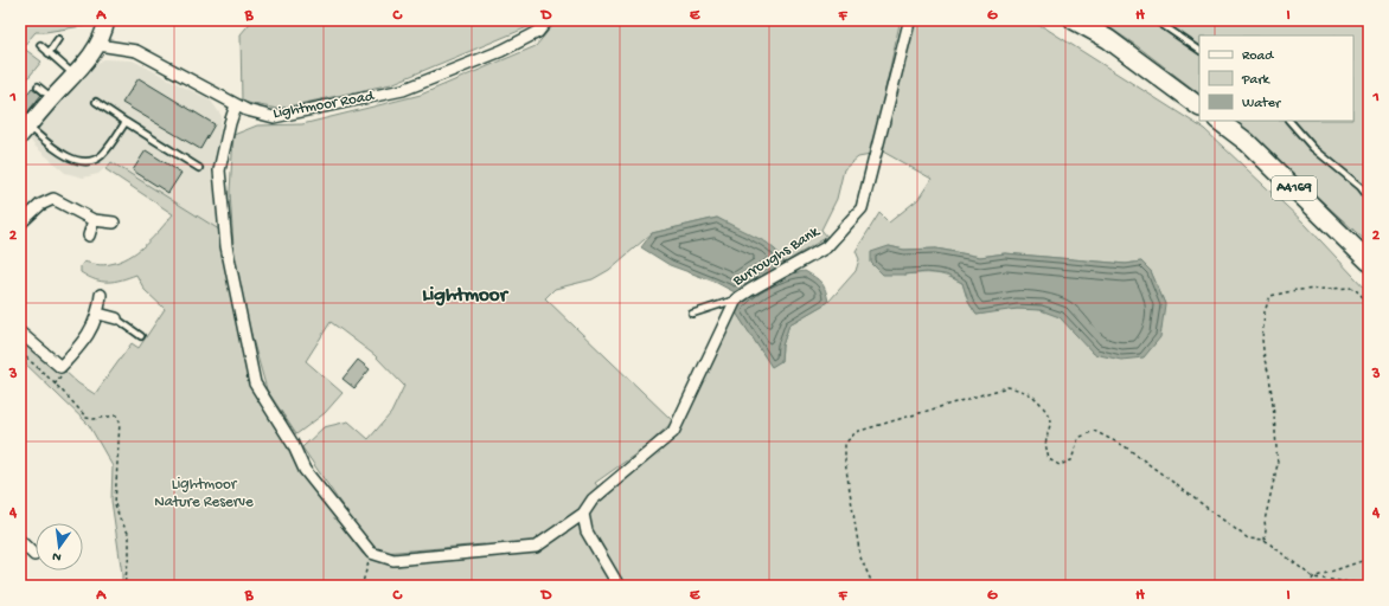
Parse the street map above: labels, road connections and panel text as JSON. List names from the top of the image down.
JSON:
{
  "streets": {
    "main road": ["A4169"],
    "street": ["Lightmoor Road", "Burroughs Bank"]
  },
  "districts": ["Lightmoor"],
  "parks": ["Lightmoor Nature Reserve"],
  "legend": ["Road", "Park", "Water"],
  "north": "bottom",
  "grid": {
    "columns": [
      "A",
      "B",
      "C",
      "D",
      "E",
      "F",
      "G",
      "H",
      "I"
    ],
    "rows": [
      "1",
      "2",
      "3",
      "4"
    ]
  }
}
